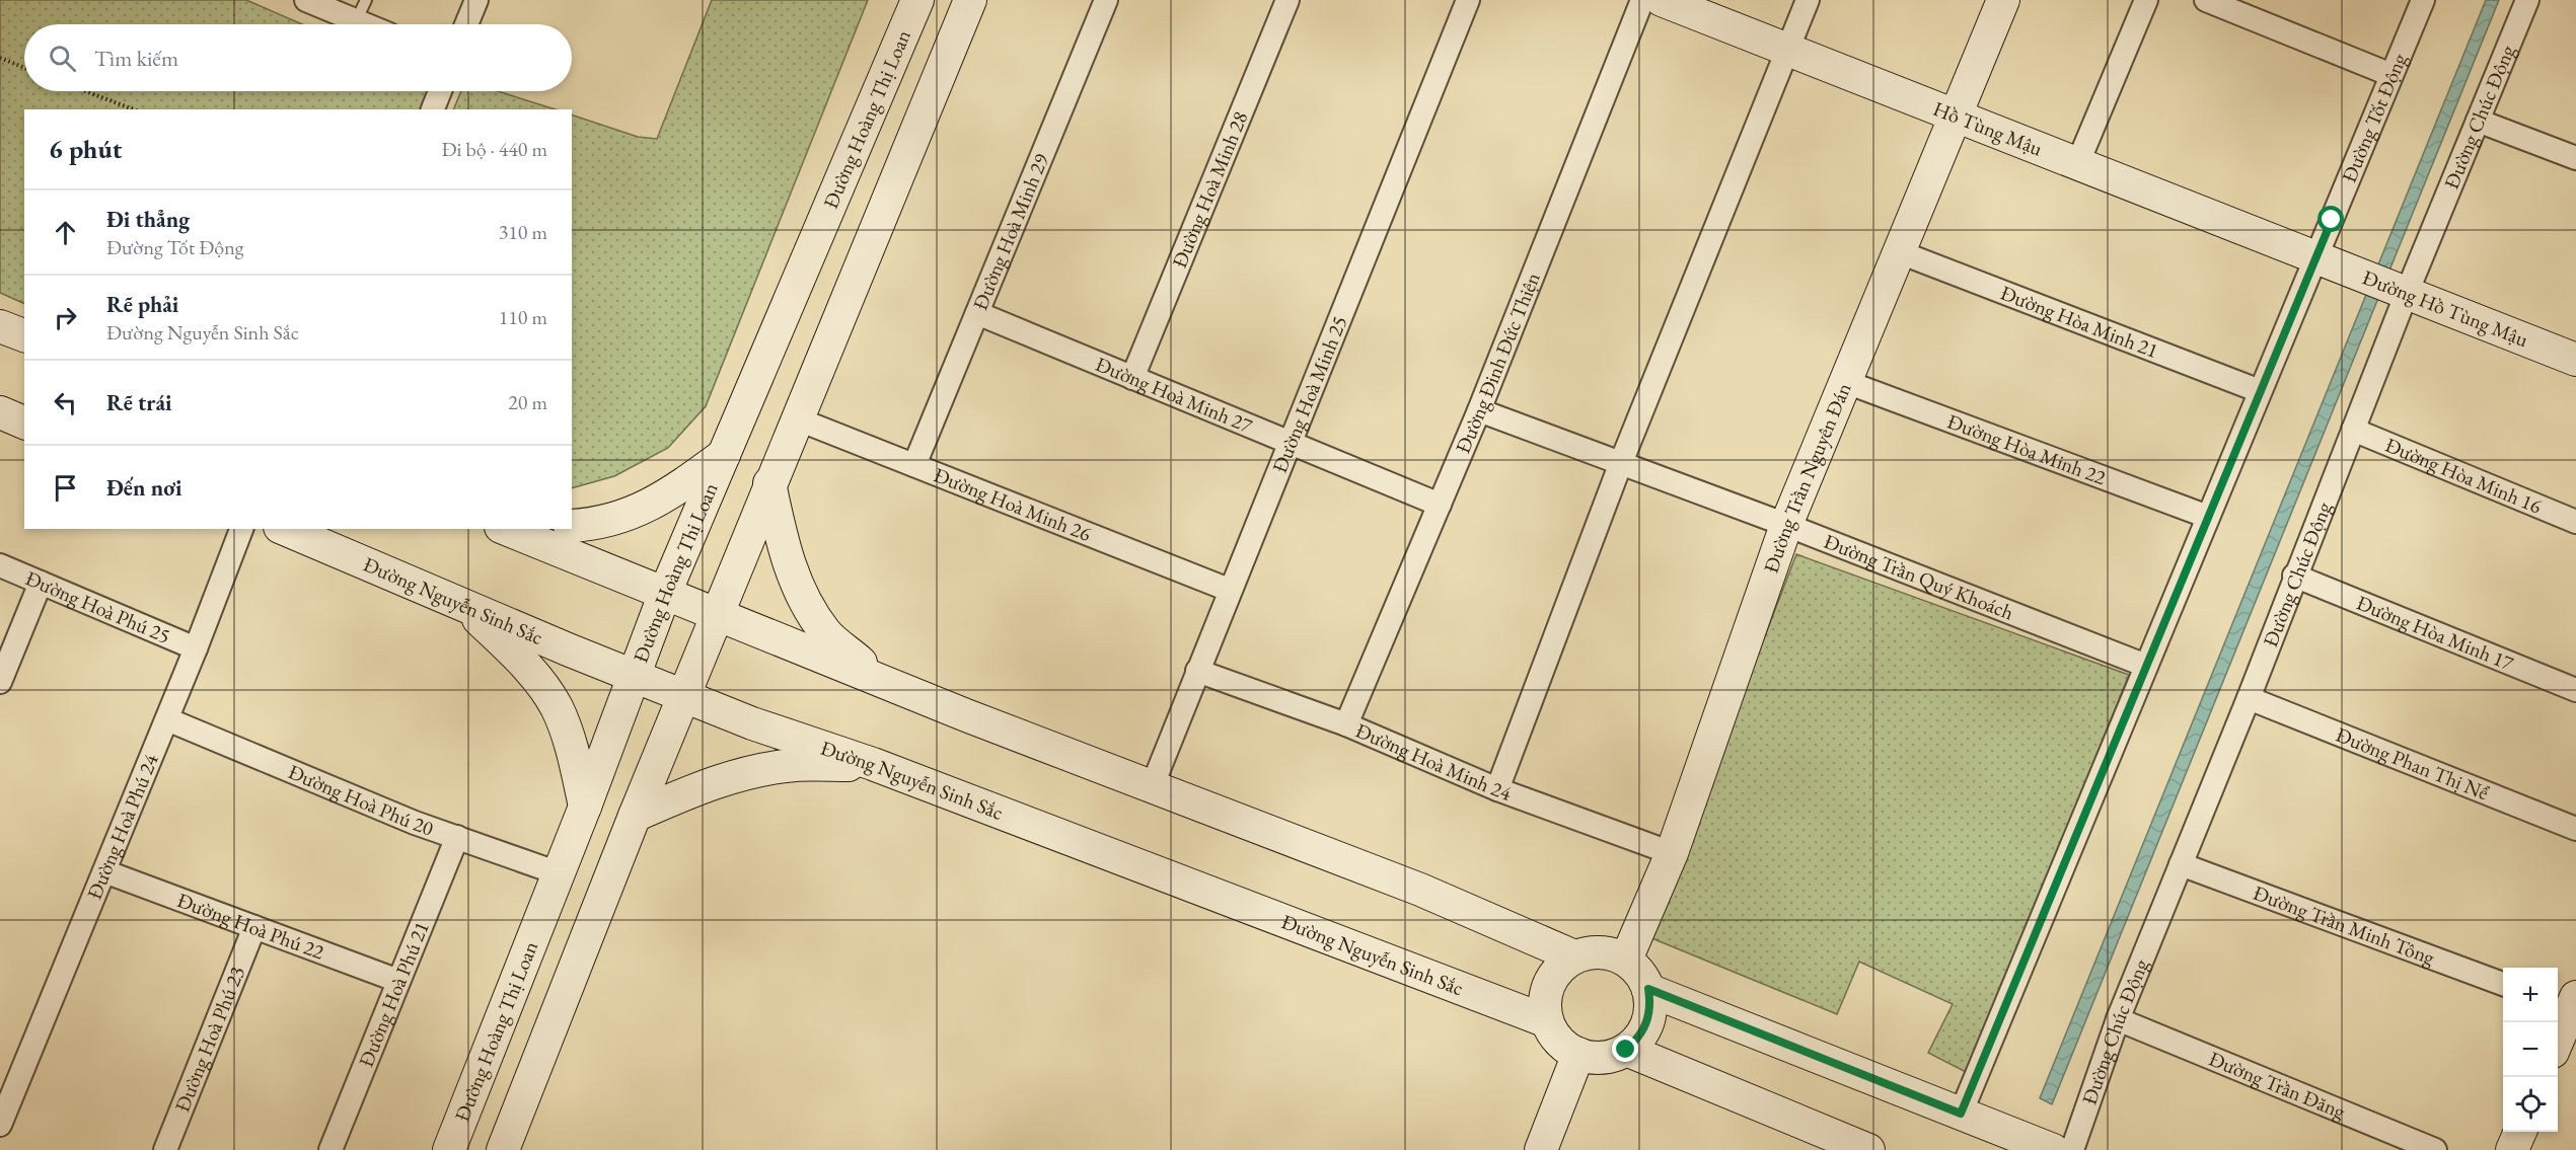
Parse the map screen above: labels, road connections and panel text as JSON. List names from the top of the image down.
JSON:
{
  "streets": {
    "main road": [
      "Đường Hoàng Thị Loan",
      "Hồ Tùng Mậu",
      "Đường Hồ Tùng Mậu",
      "Đường Trần Nguyên Đán",
      "Đường Nguyễn Sinh Sắc"
    ],
    "street": [
      "Đường Chúc Động",
      "Đường Tốt Động",
      "Đường Hoà Minh 28",
      "Đường Hoà Minh 29",
      "Đường Hòa Minh 21",
      "Đường Đinh Đức Thiện",
      "Đường Hoà Minh 25",
      "Đường Hoà Minh 27",
      "Đường Hòa Minh 22",
      "Đường Hòa Minh 16",
      "Đường Hoà Minh 26",
      "Đường Trần Quý Khoách",
      "Đường Hoà Phú 25",
      "Đường Hòa Minh 17",
      "Đường Hoà Minh 24",
      "Đường Phan Thị Nể",
      "Đường Hoà Phú 20",
      "Đường Hoà Phú 24",
      "Đường Trần Minh Tông",
      "Đường Hoà Phú 22",
      "Đường Hoà Phú 21",
      "Đường Hoà Phú 23",
      "Đường Trần Đăng"
    ]
  },
  "crossings": [
    ["Đường Chúc Động", "Đường Hồ Tùng Mậu"],
    ["Đường Chúc Động", "Đường Hòa Minh 16"],
    ["Đường Chúc Động", "Đường Hòa Minh 17"],
    ["Đường Chúc Động", "Đường Phan Thị Nể"],
    ["Đường Chúc Động", "Đường Trần Minh Tông"],
    ["Đường Chúc Động", "Đường Trần Đăng"],
    ["Đường Hoàng Thị Loan", "Đường Nguyễn Sinh Sắc"],
    ["Đường Hoàng Thị Loan", "Đường Hoà Phú 20"],
    ["Đường Tốt Động", "Hồ Tùng Mậu"],
    ["Đường Tốt Động", "Đường Hồ Tùng Mậu"],
    ["Đường Tốt Động", "Đường Hòa Minh 21"],
    ["Đường Tốt Động", "Đường Hòa Minh 22"],
    ["Đường Tốt Động", "Đường Trần Quý Khoách"],
    ["Hồ Tùng Mậu", "Đường Hồ Tùng Mậu"],
    ["Hồ Tùng Mậu", "Đường Trần Nguyên Đán"],
    ["Đường Hoà Minh 28", "Đường Hoà Minh 27"],
    ["Đường Hoà Minh 29", "Đường Hoà Minh 27"],
    ["Đường Hoà Minh 29", "Đường Hoà Minh 26"],
    ["Đường Hòa Minh 21", "Đường Trần Nguyên Đán"],
    ["Đường Đinh Đức Thiện", "Đường Hoà Minh 27"],
    ["Đường Đinh Đức Thiện", "Đường Trần Quý Khoách"],
    ["Đường Đinh Đức Thiện", "Đường Hoà Minh 24"],
    ["Đường Hoà Minh 25", "Đường Hoà Minh 27"],
    ["Đường Hoà Minh 25", "Đường Hoà Minh 26"],
    ["Đường Hoà Minh 25", "Đường Hoà Minh 24"],
    ["Đường Hòa Minh 22", "Đường Trần Nguyên Đán"],
    ["Đường Trần Nguyên Đán", "Đường Trần Quý Khoách"],
    ["Đường Trần Nguyên Đán", "Đường Nguyễn Sinh Sắc"],
    ["Đường Trần Nguyên Đán", "Đường Hoà Minh 24"],
    ["Đường Hoà Phú 25", "Đường Hoà Phú 24"],
    ["Đường Hoà Phú 20", "Đường Hoà Phú 24"],
    ["Đường Hoà Phú 20", "Đường Hoà Phú 21"],
    ["Đường Hoà Phú 24", "Đường Hoà Phú 22"],
    ["Đường Hoà Phú 22", "Đường Hoà Phú 21"],
    ["Đường Hoà Phú 22", "Đường Hoà Phú 23"]
  ],
  "page": {
    "search": "Tìm kiếm",
    "heading": ["6 phút", "Đi bộ · 440 m"],
    "list": [
      ["Đi thẳng", "Đường Tốt Động", "310 m"],
      ["Rẽ phải", "Đường Nguyễn Sinh Sắc", "110 m"],
      ["Rẽ trái", "20 m"],
      "Đến nơi"
    ],
    "map_buttons": ["+", "−"]
  }
}
